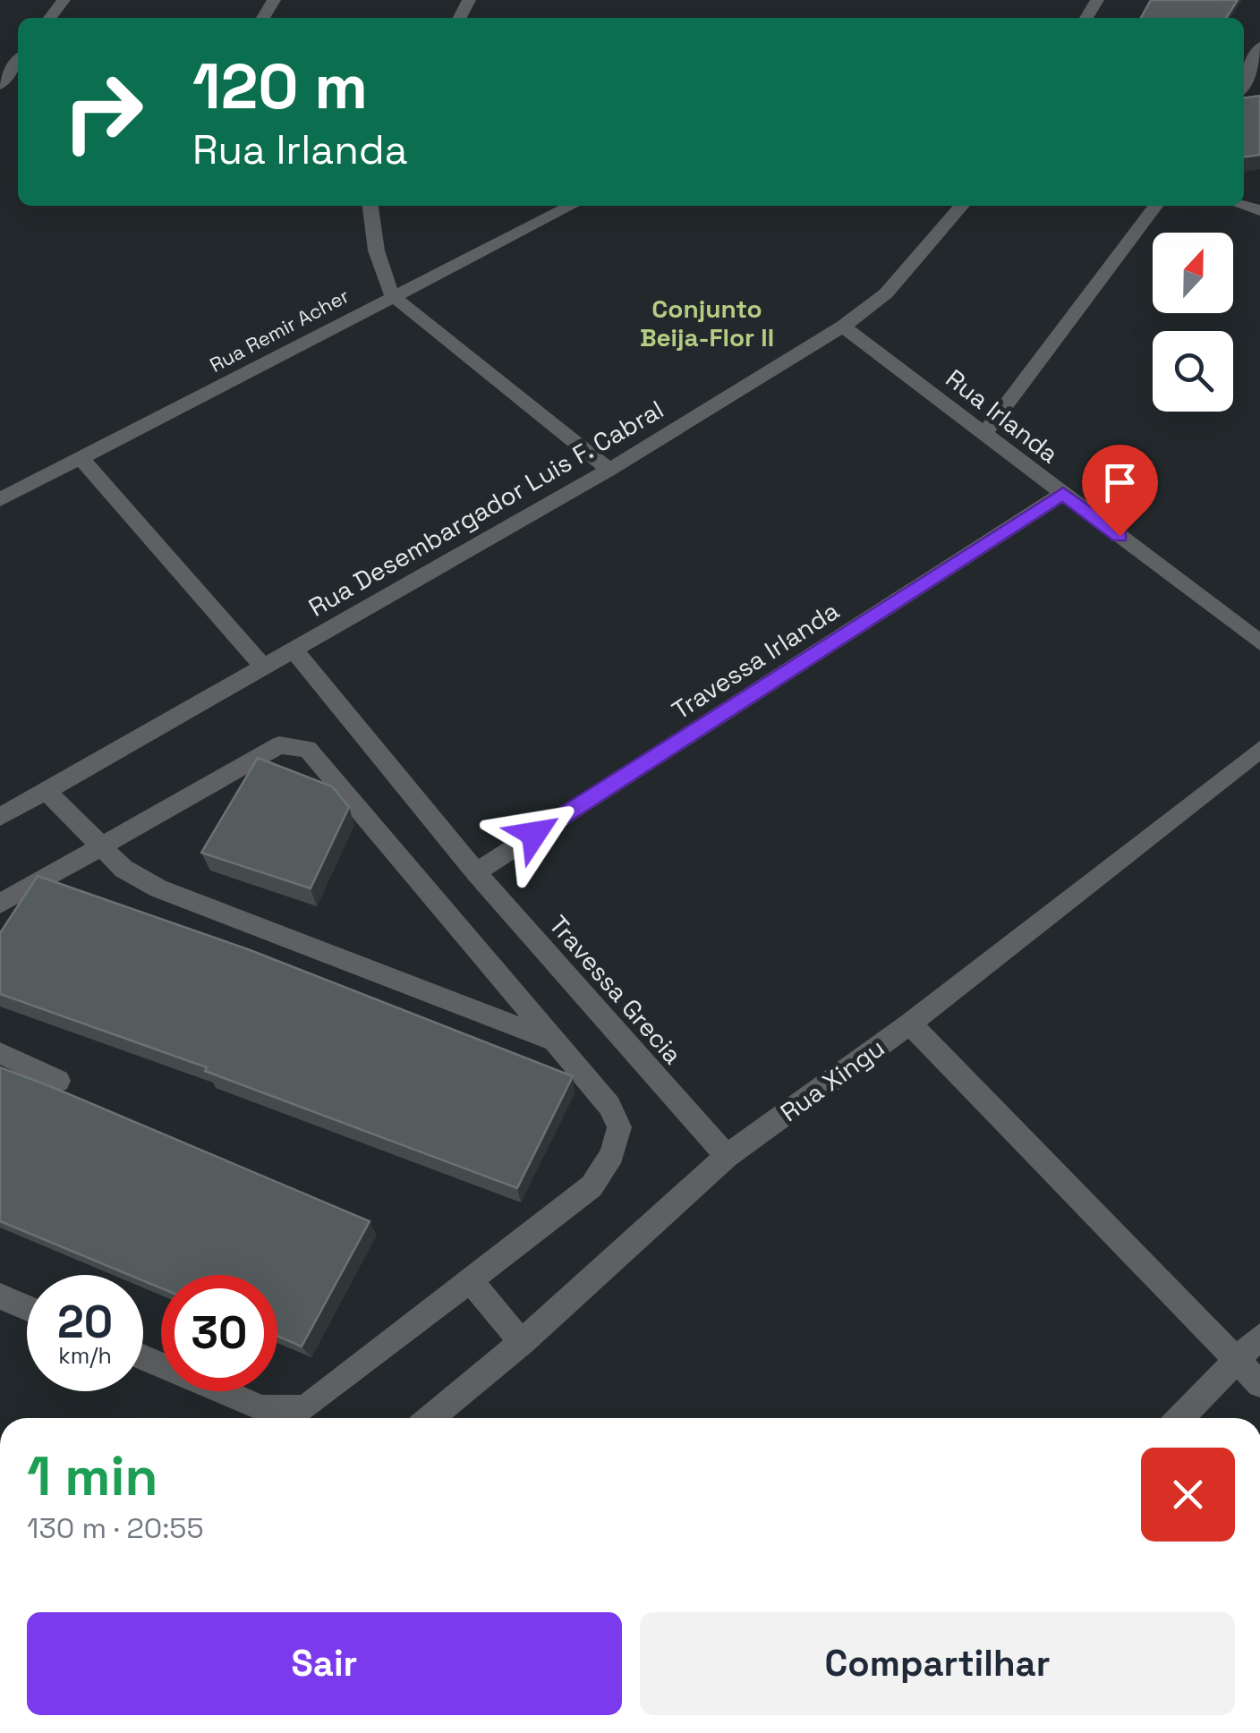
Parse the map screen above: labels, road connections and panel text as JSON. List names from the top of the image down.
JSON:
{
  "streets": {
    "street": [
      "Rua Remir Acher",
      "Rua Irlanda",
      "Rua Desembargador Luis F. Cabral",
      "Travessa Irlanda",
      "Travessa Grecia",
      "Rua Xingu"
    ]
  },
  "crossings": [
    ["Rua Irlanda", "Rua Desembargador Luis F. Cabral"],
    ["Rua Irlanda", "Travessa Irlanda"],
    ["Rua Desembargador Luis F. Cabral", "Travessa Grecia"],
    ["Travessa Irlanda", "Travessa Grecia"],
    ["Travessa Grecia", "Rua Xingu"]
  ],
  "districts": ["Conjunto Beija-Flor II"],
  "north": "top",
  "page": {
    "turn": ["120 m", "Rua Irlanda"],
    "speed": "20 km/h",
    "limit": "30",
    "heading": ["1 min", "130 m · 20:55"],
    "buttons": ["Sair", "Compartilhar"]
  }
}
